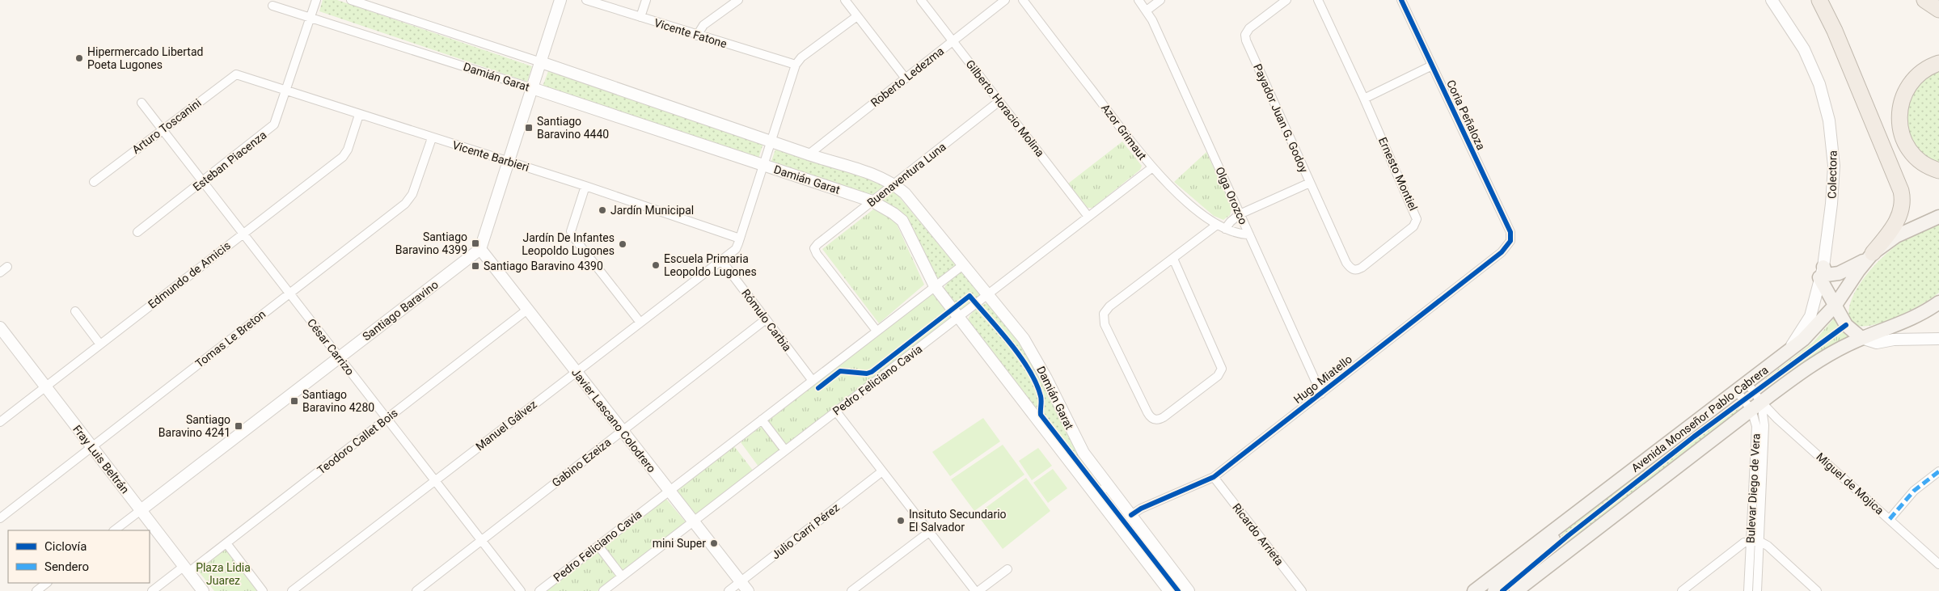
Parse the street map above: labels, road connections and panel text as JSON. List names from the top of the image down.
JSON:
{
  "streets": {
    "main road": [
      "Damián Garat",
      "Colectora",
      "Santiago Baravino",
      "Avenida Monseñor Pablo Cabrera",
      "Javier Lascano Colodrero",
      "Fray Luis Beltrán"
    ],
    "street": [
      "Vicente Fatone",
      "Roberto Ledezma",
      "Gilberto Horacio Molina",
      "Coria Peñaloza",
      "Payador Juan G. Godoy",
      "Arturo Toscanini",
      "Azor Grimaut",
      "Vicente Barbieri",
      "Esteban Piacenza",
      "Ernesto Montiel",
      "Buenaventura Luna",
      "Olga Orozco",
      "Edmundo de Amicis",
      "Rómulo Carbia",
      "Tomas Le Breton",
      "César Carrizo",
      "Hugo Miatello",
      "Pedro Feliciano Cavia",
      "Manuel Gálvez",
      "Teodoro Callet Bois",
      "Gabino Ezeiza",
      "Miguel de Mojica",
      "Bulevar Diego de Vera",
      "Julio Carri Pérez",
      "Ricardo Arrieta"
    ]
  },
  "crossings": [
    ["Damián Garat", "Roberto Ledezma"],
    ["Damián Garat", "Esteban Piacenza"],
    ["Damián Garat", "Buenaventura Luna"],
    ["Damián Garat", "Hugo Miatello"],
    ["Damián Garat", "Pedro Feliciano Cavia"],
    ["Roberto Ledezma", "Gilberto Horacio Molina"],
    ["Gilberto Horacio Molina", "Buenaventura Luna"],
    ["Gilberto Horacio Molina", "Pedro Feliciano Cavia"],
    ["Coria Peñaloza", "Hugo Miatello"],
    ["Payador Juan G. Godoy", "Azor Grimaut"],
    ["Payador Juan G. Godoy", "Ernesto Montiel"],
    ["Payador Juan G. Godoy", "Olga Orozco"],
    ["Arturo Toscanini", "Vicente Barbieri"],
    ["Arturo Toscanini", "César Carrizo"],
    ["Azor Grimaut", "Olga Orozco"],
    ["Azor Grimaut", "Pedro Feliciano Cavia"],
    ["Vicente Barbieri", "Esteban Piacenza"],
    ["Vicente Barbieri", "Edmundo de Amicis"],
    ["Vicente Barbieri", "Tomas Le Breton"],
    ["Esteban Piacenza", "César Carrizo"],
    ["Buenaventura Luna", "Pedro Feliciano Cavia"],
    ["Colectora", "Avenida Monseñor Pablo Cabrera"],
    ["Olga Orozco", "Hugo Miatello"],
    ["Edmundo de Amicis", "César Carrizo"],
    ["Edmundo de Amicis", "Fray Luis Beltrán"],
    ["Santiago Baravino", "César Carrizo"],
    ["Santiago Baravino", "Javier Lascano Colodrero"],
    ["Santiago Baravino", "Fray Luis Beltrán"],
    ["Rómulo Carbia", "Pedro Feliciano Cavia"],
    ["Rómulo Carbia", "Manuel Gálvez"],
    ["Rómulo Carbia", "Gabino Ezeiza"],
    ["Tomas Le Breton", "César Carrizo"],
    ["Tomas Le Breton", "Fray Luis Beltrán"],
    ["César Carrizo", "Manuel Gálvez"],
    ["César Carrizo", "Teodoro Callet Bois"],
    ["César Carrizo", "Gabino Ezeiza"],
    ["Hugo Miatello", "Ricardo Arrieta"],
    ["Pedro Feliciano Cavia", "Javier Lascano Colodrero"],
    ["Avenida Monseñor Pablo Cabrera", "Miguel de Mojica"],
    ["Avenida Monseñor Pablo Cabrera", "Bulevar Diego de Vera"],
    ["Javier Lascano Colodrero", "Manuel Gálvez"],
    ["Javier Lascano Colodrero", "Teodoro Callet Bois"],
    ["Javier Lascano Colodrero", "Gabino Ezeiza"],
    ["Javier Lascano Colodrero", "Julio Carri Pérez"],
    ["Teodoro Callet Bois", "Fray Luis Beltrán"],
    ["Miguel de Mojica", "Bulevar Diego de Vera"]
  ],
  "parks": ["Plaza Lidia Juarez"],
  "places": {
    "other": [
      "Hipermercado Libertad Poeta Lugones",
      "Jardín Municipal",
      "Jardín De Infantes Leopoldo Lugones",
      "Escuela Primaria Leopoldo Lugones",
      "Insituto Secundario El Salvador",
      "mini Super"
    ],
    "transit": [
      "Santiago Baravino 4440",
      "Santiago Baravino 4399",
      "Santiago Baravino 4390",
      "Santiago Baravino 4280",
      "Santiago Baravino 4241"
    ]
  },
  "legend": ["Ciclovía", "Sendero"]
}
